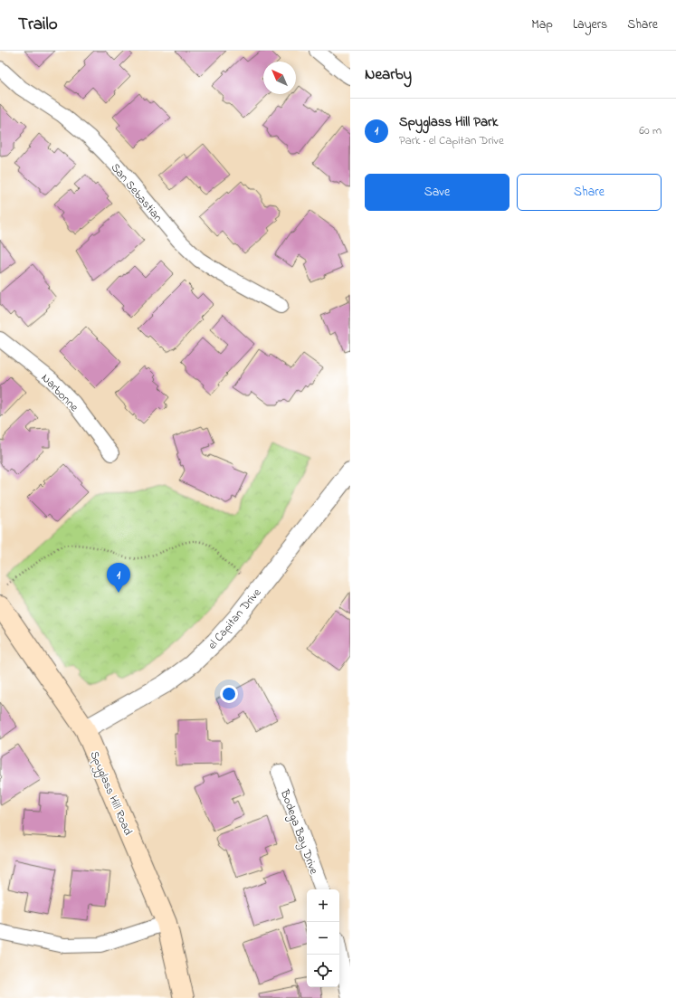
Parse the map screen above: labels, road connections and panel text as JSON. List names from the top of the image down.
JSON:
{
  "streets": {
    "main road": ["Spyglass Hill Road"],
    "street": [
      "San Sebastian",
      "Narbonne",
      "el Capitan Drive",
      "Bodega Bay Drive"
    ]
  },
  "crossings": [
    ["el Capitan Drive", "Spyglass Hill Road"]
  ],
  "north": "top left",
  "page": {
    "header": "Trailo",
    "nav": ["Map", "Layers", "Share"],
    "heading": "Nearby",
    "list": [
      {
        "mark": "1",
        "name": "Spyglass Hill Park",
        "note": "Park · el Capitan Drive",
        "value": "60 m"
      }
    ],
    "buttons": ["Save", "Share"],
    "pins": "1",
    "map_buttons": ["+", "−"]
  }
}
